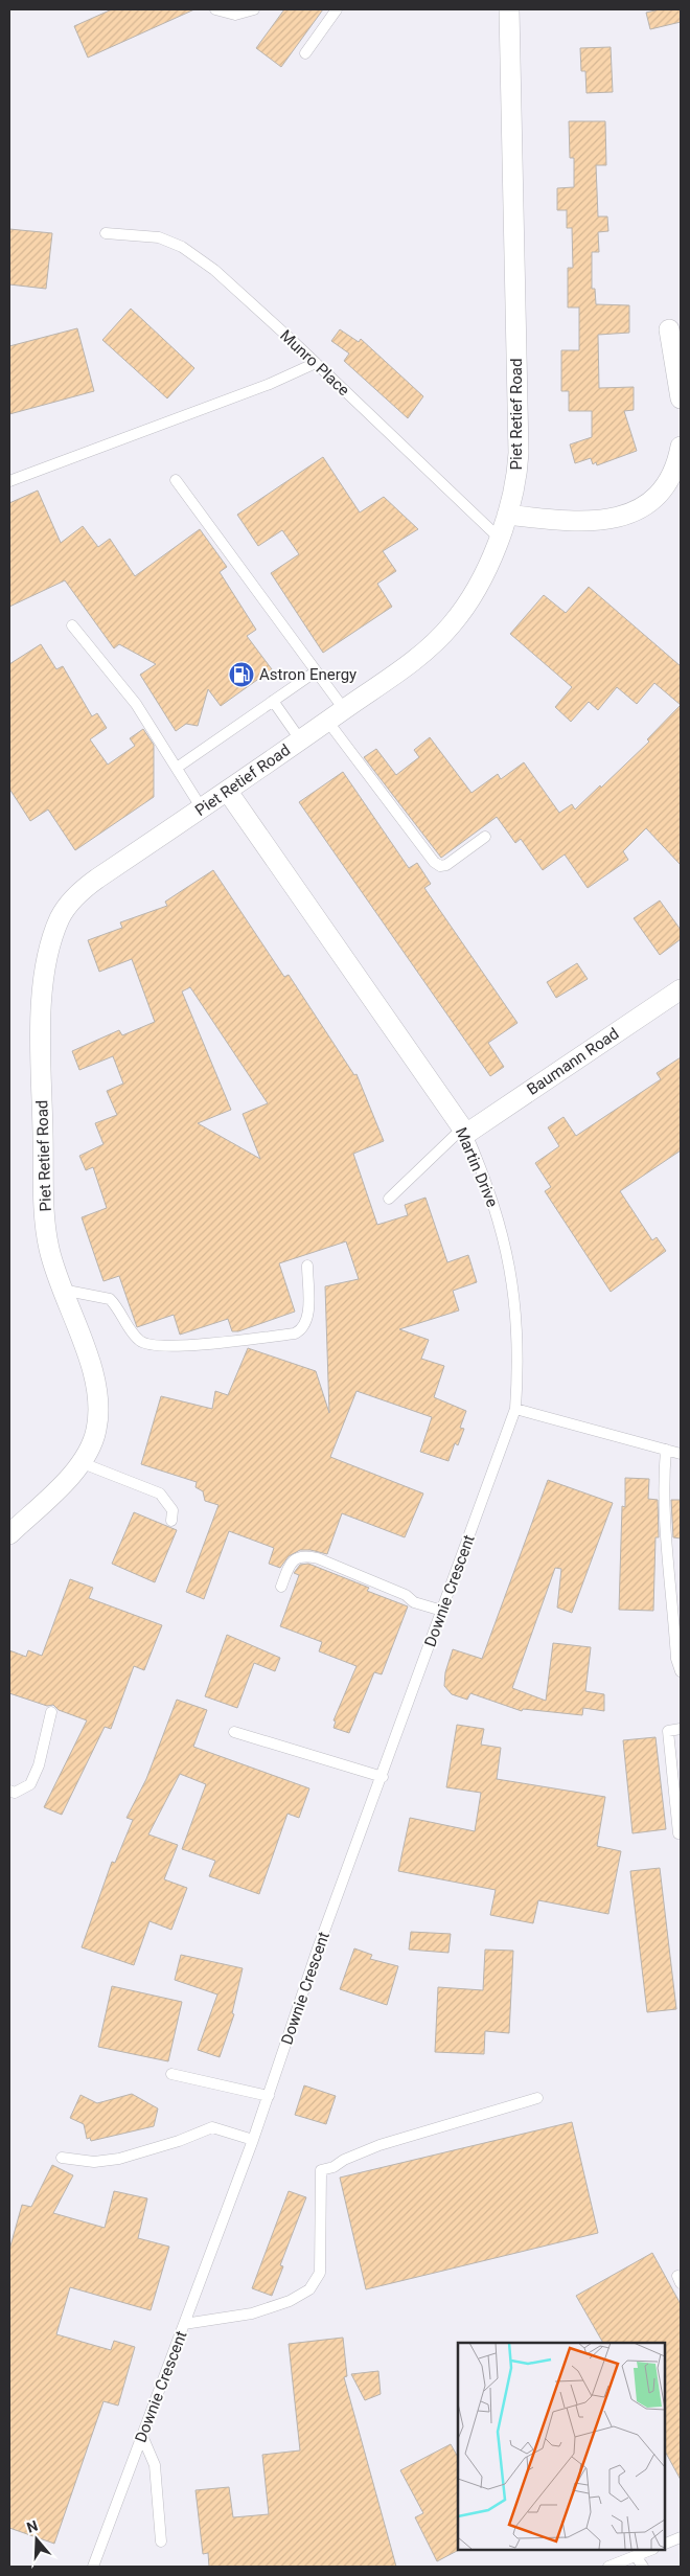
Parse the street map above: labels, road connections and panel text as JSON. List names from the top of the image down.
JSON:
{
  "streets": {
    "street": ["Piet Retief Road", "Baumann Road", "Martin Drive"],
    "lane": ["Munro Place", "Downie Crescent"]
  },
  "crossings": [
    ["Munro Place", "Piet Retief Road"],
    ["Piet Retief Road", "Martin Drive"],
    ["Baumann Road", "Martin Drive"],
    ["Martin Drive", "Downie Crescent"]
  ],
  "places": {
    "fuel station": ["Astron Energy"]
  },
  "north": "top"
}
